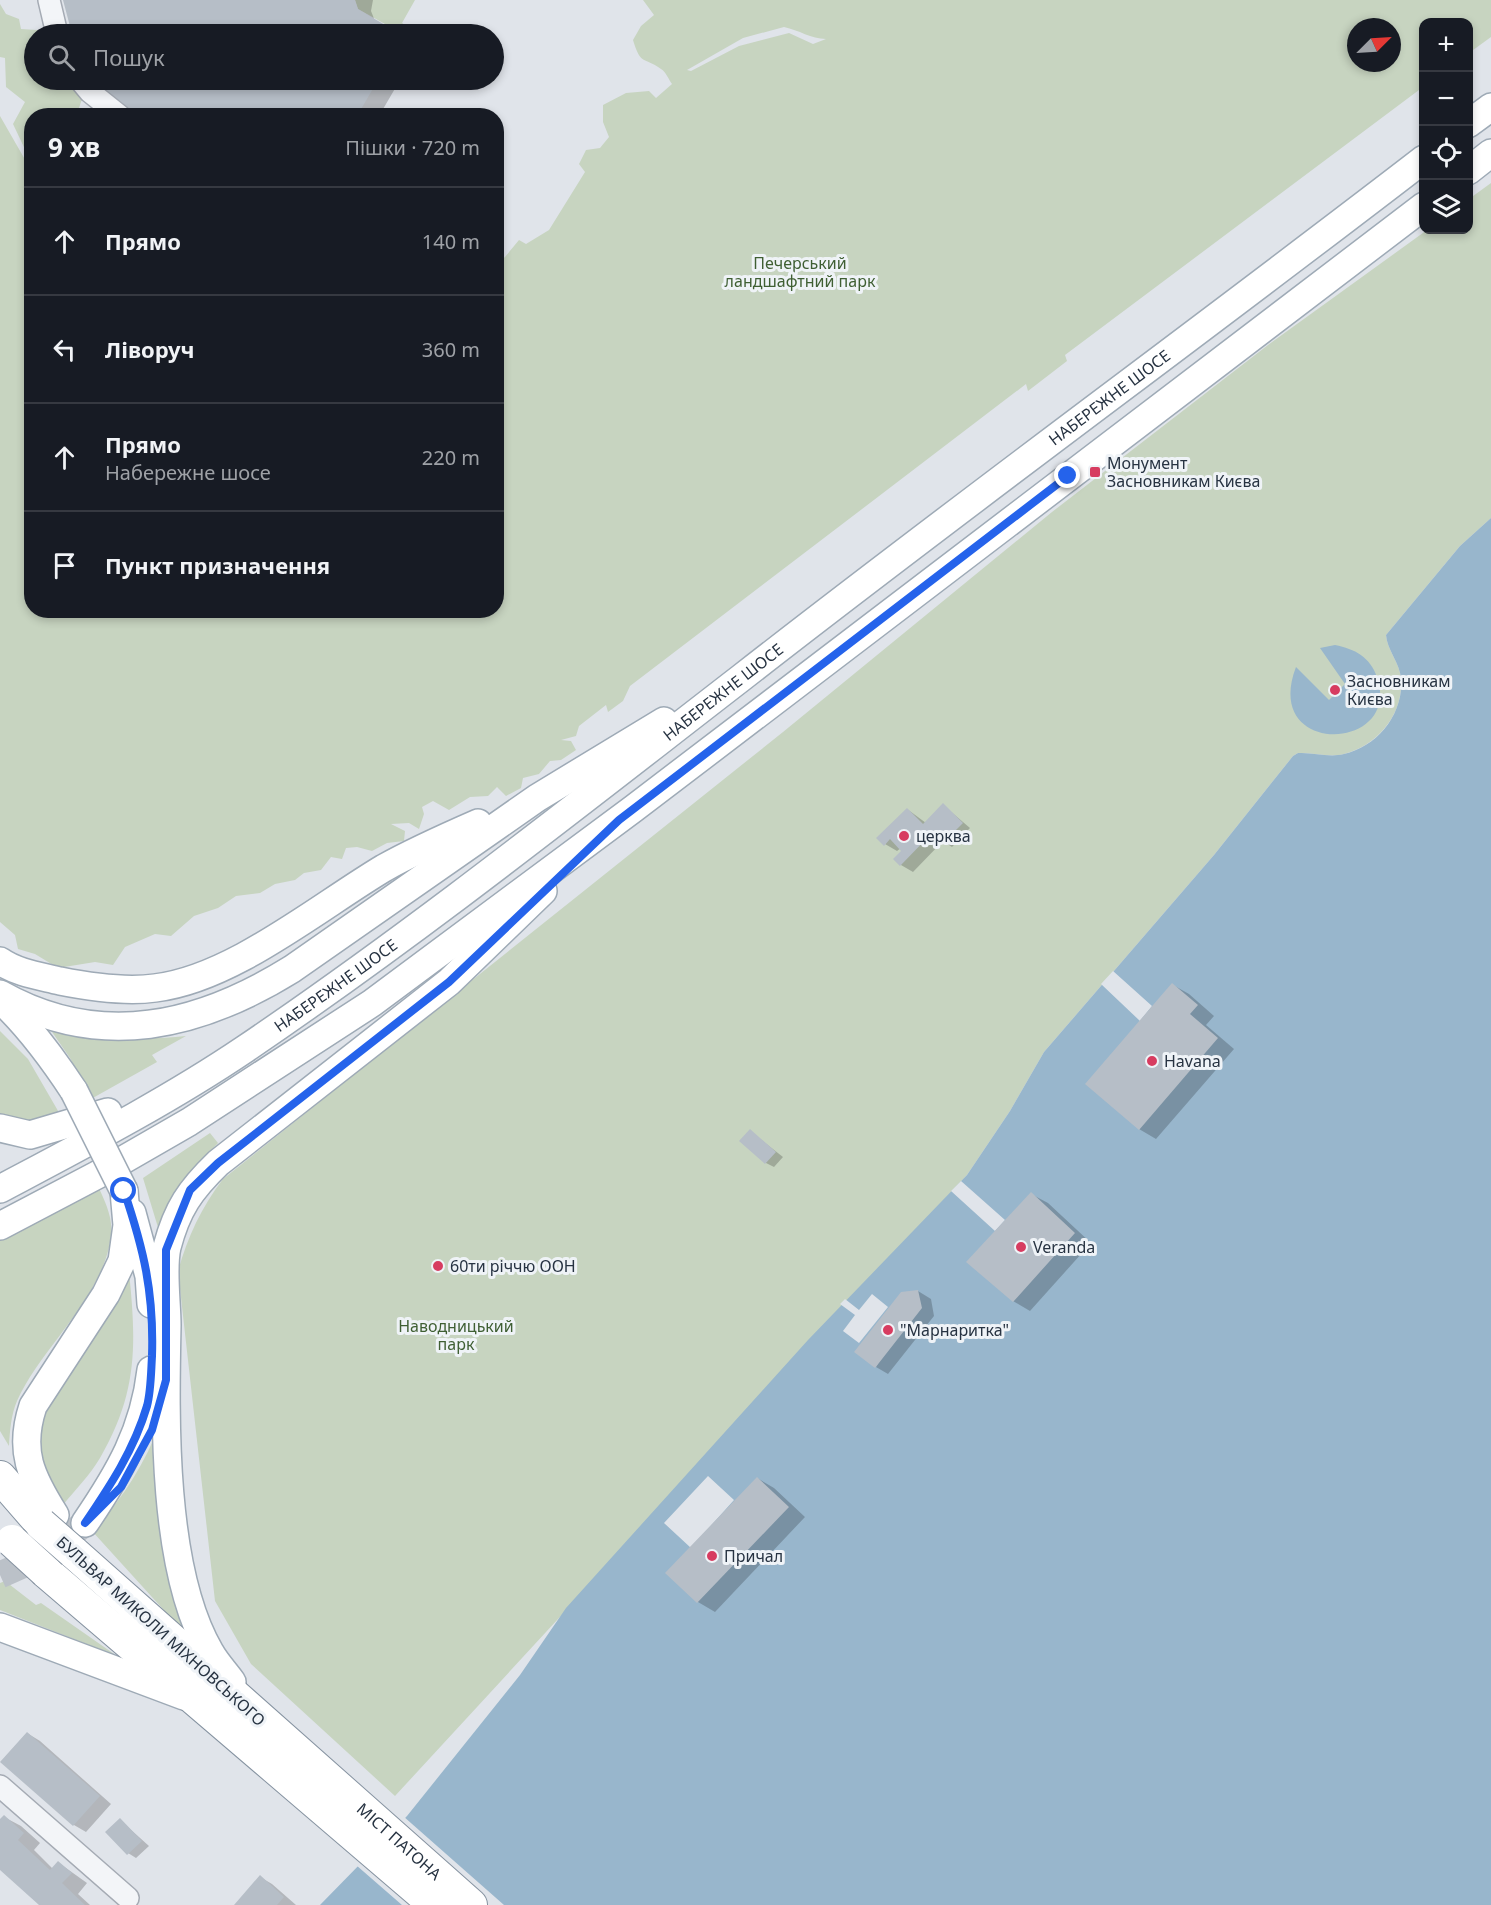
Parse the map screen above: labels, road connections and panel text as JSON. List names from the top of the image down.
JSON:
{
  "streets": {
    "highway": ["БУЛЬВАР МИКОЛИ МІХНОВСЬКОГО", "МІСТ ПАТОНА"],
    "main road": ["НАБЕРЕЖНЕ ШОСЕ"]
  },
  "crossings": [
    ["БУЛЬВАР МИКОЛИ МІХНОВСЬКОГО", "МІСТ ПАТОНА"]
  ],
  "parks": ["Печерський ландшафтний парк", "Наводницький парк"],
  "places": {
    "transit": ["Монумент Засновникам Києва"],
    "other": [
      "Засновникам Києва",
      "церква",
      "Havana",
      "Veranda",
      "60ти річчю ООН",
      "\"Марнаритка\"",
      "Причал"
    ]
  },
  "north": "top right",
  "page": {
    "map_buttons": ["+", "−"],
    "search": "Пошук",
    "heading": ["9 хв", "Пішки · 720 m"],
    "list": [
      ["Прямо", "140 m"],
      ["Ліворуч", "360 m"],
      ["Прямо", "Набережне шосе", "220 m"],
      "Пункт призначення"
    ]
  }
}
